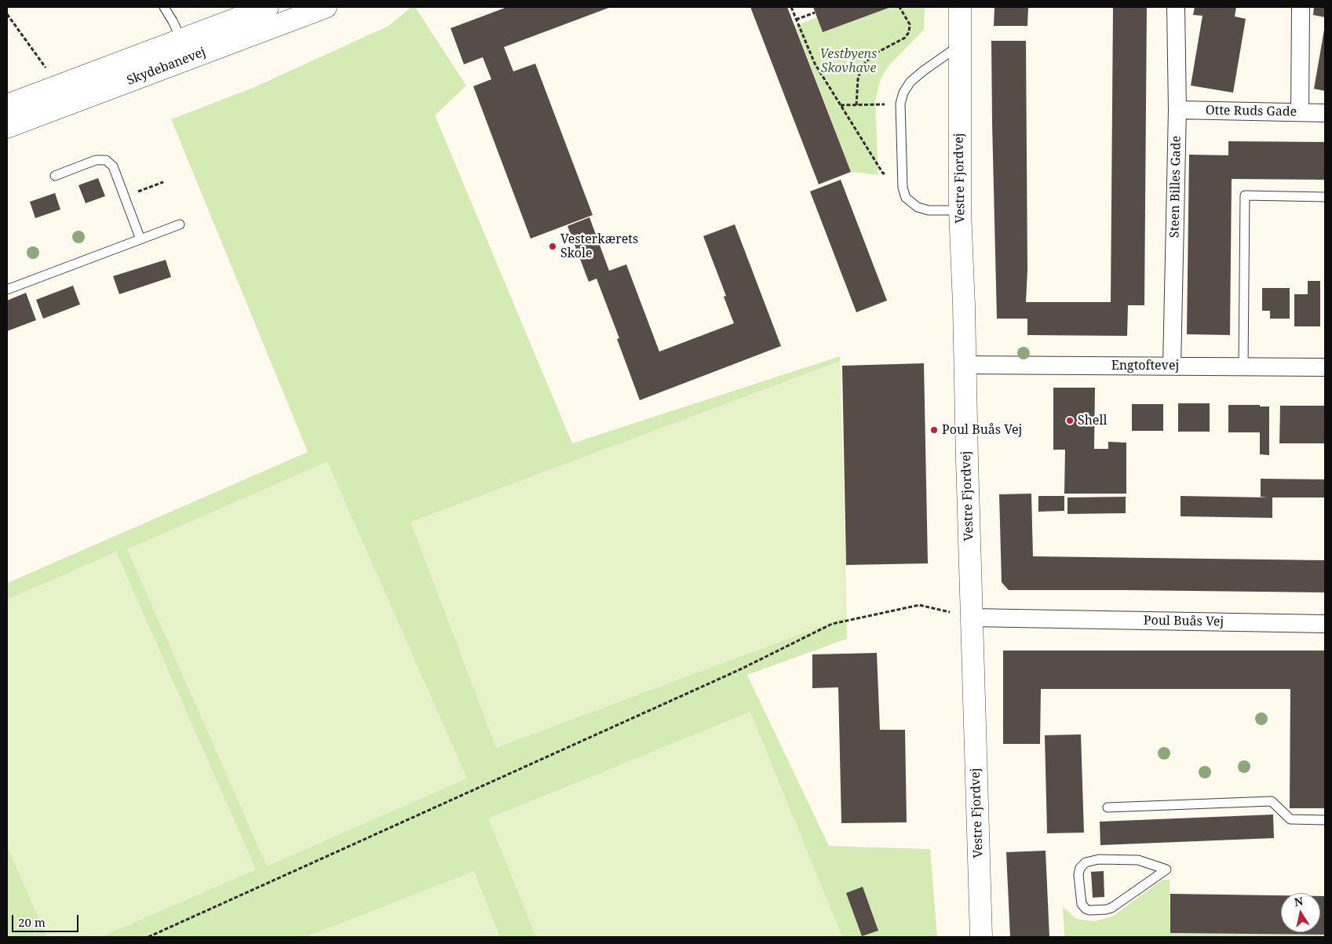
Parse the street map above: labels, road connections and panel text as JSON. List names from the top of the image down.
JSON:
{
  "streets": {
    "street": [
      "Skydebanevej",
      "Otte Ruds Gade",
      "Vestre Fjordvej",
      "Steen Billes Gade",
      "Engtoftevej",
      "Poul Buås Vej"
    ]
  },
  "crossings": [
    ["Otte Ruds Gade", "Steen Billes Gade"],
    ["Vestre Fjordvej", "Engtoftevej"],
    ["Vestre Fjordvej", "Poul Buås Vej"],
    ["Steen Billes Gade", "Engtoftevej"]
  ],
  "parks": ["Vestbyens Skovhave"],
  "places": ["Vesterkærets Skole", "Shell", "Poul Buås Vej"],
  "scale_bar": "20 m",
  "north": "top"
}
